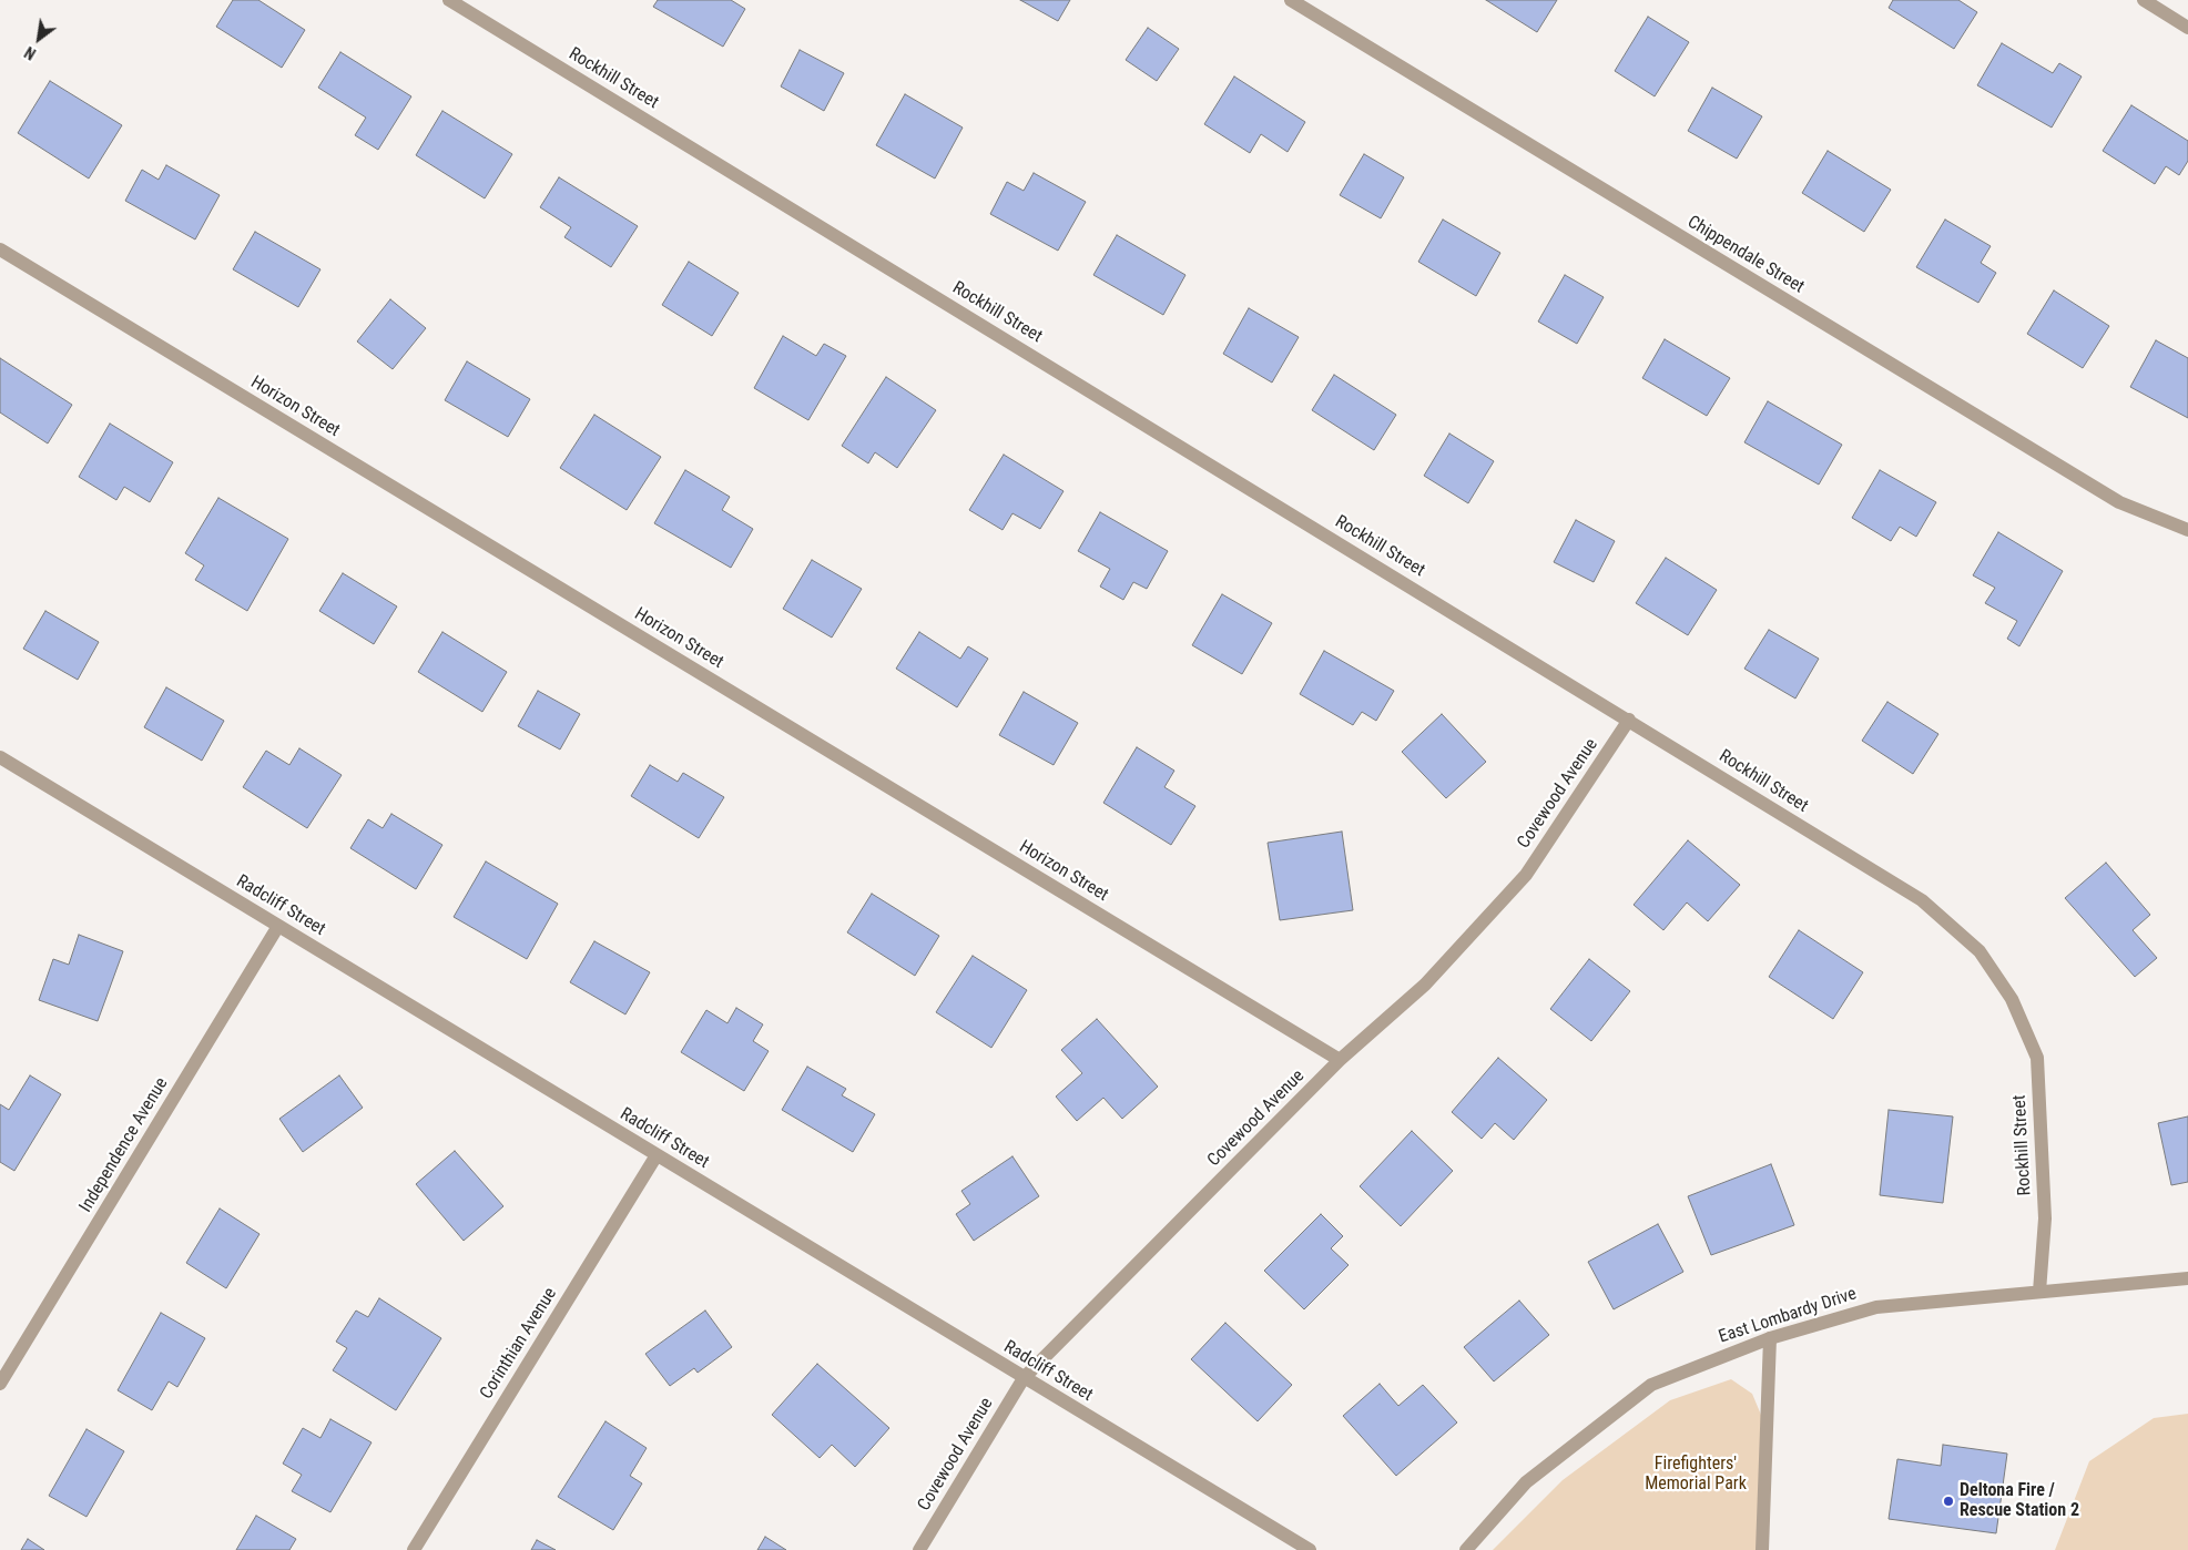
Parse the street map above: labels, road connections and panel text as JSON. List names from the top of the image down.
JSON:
{
  "streets": {
    "street": [
      "Rockhill Street",
      "Chippendale Street",
      "Horizon Street",
      "Covewood Avenue",
      "Radcliff Street",
      "Independence Avenue",
      "East Lombardy Drive",
      "Corinthian Avenue"
    ]
  },
  "crossings": [
    ["Rockhill Street", "Covewood Avenue"],
    ["Rockhill Street", "East Lombardy Drive"],
    ["Horizon Street", "Covewood Avenue"],
    ["Covewood Avenue", "Radcliff Street"],
    ["Radcliff Street", "Independence Avenue"],
    ["Radcliff Street", "Corinthian Avenue"]
  ],
  "parks": ["Firefighters' Memorial Park"],
  "places": ["Deltona Fire / Rescue Station 2"],
  "north": "bottom left"
}
